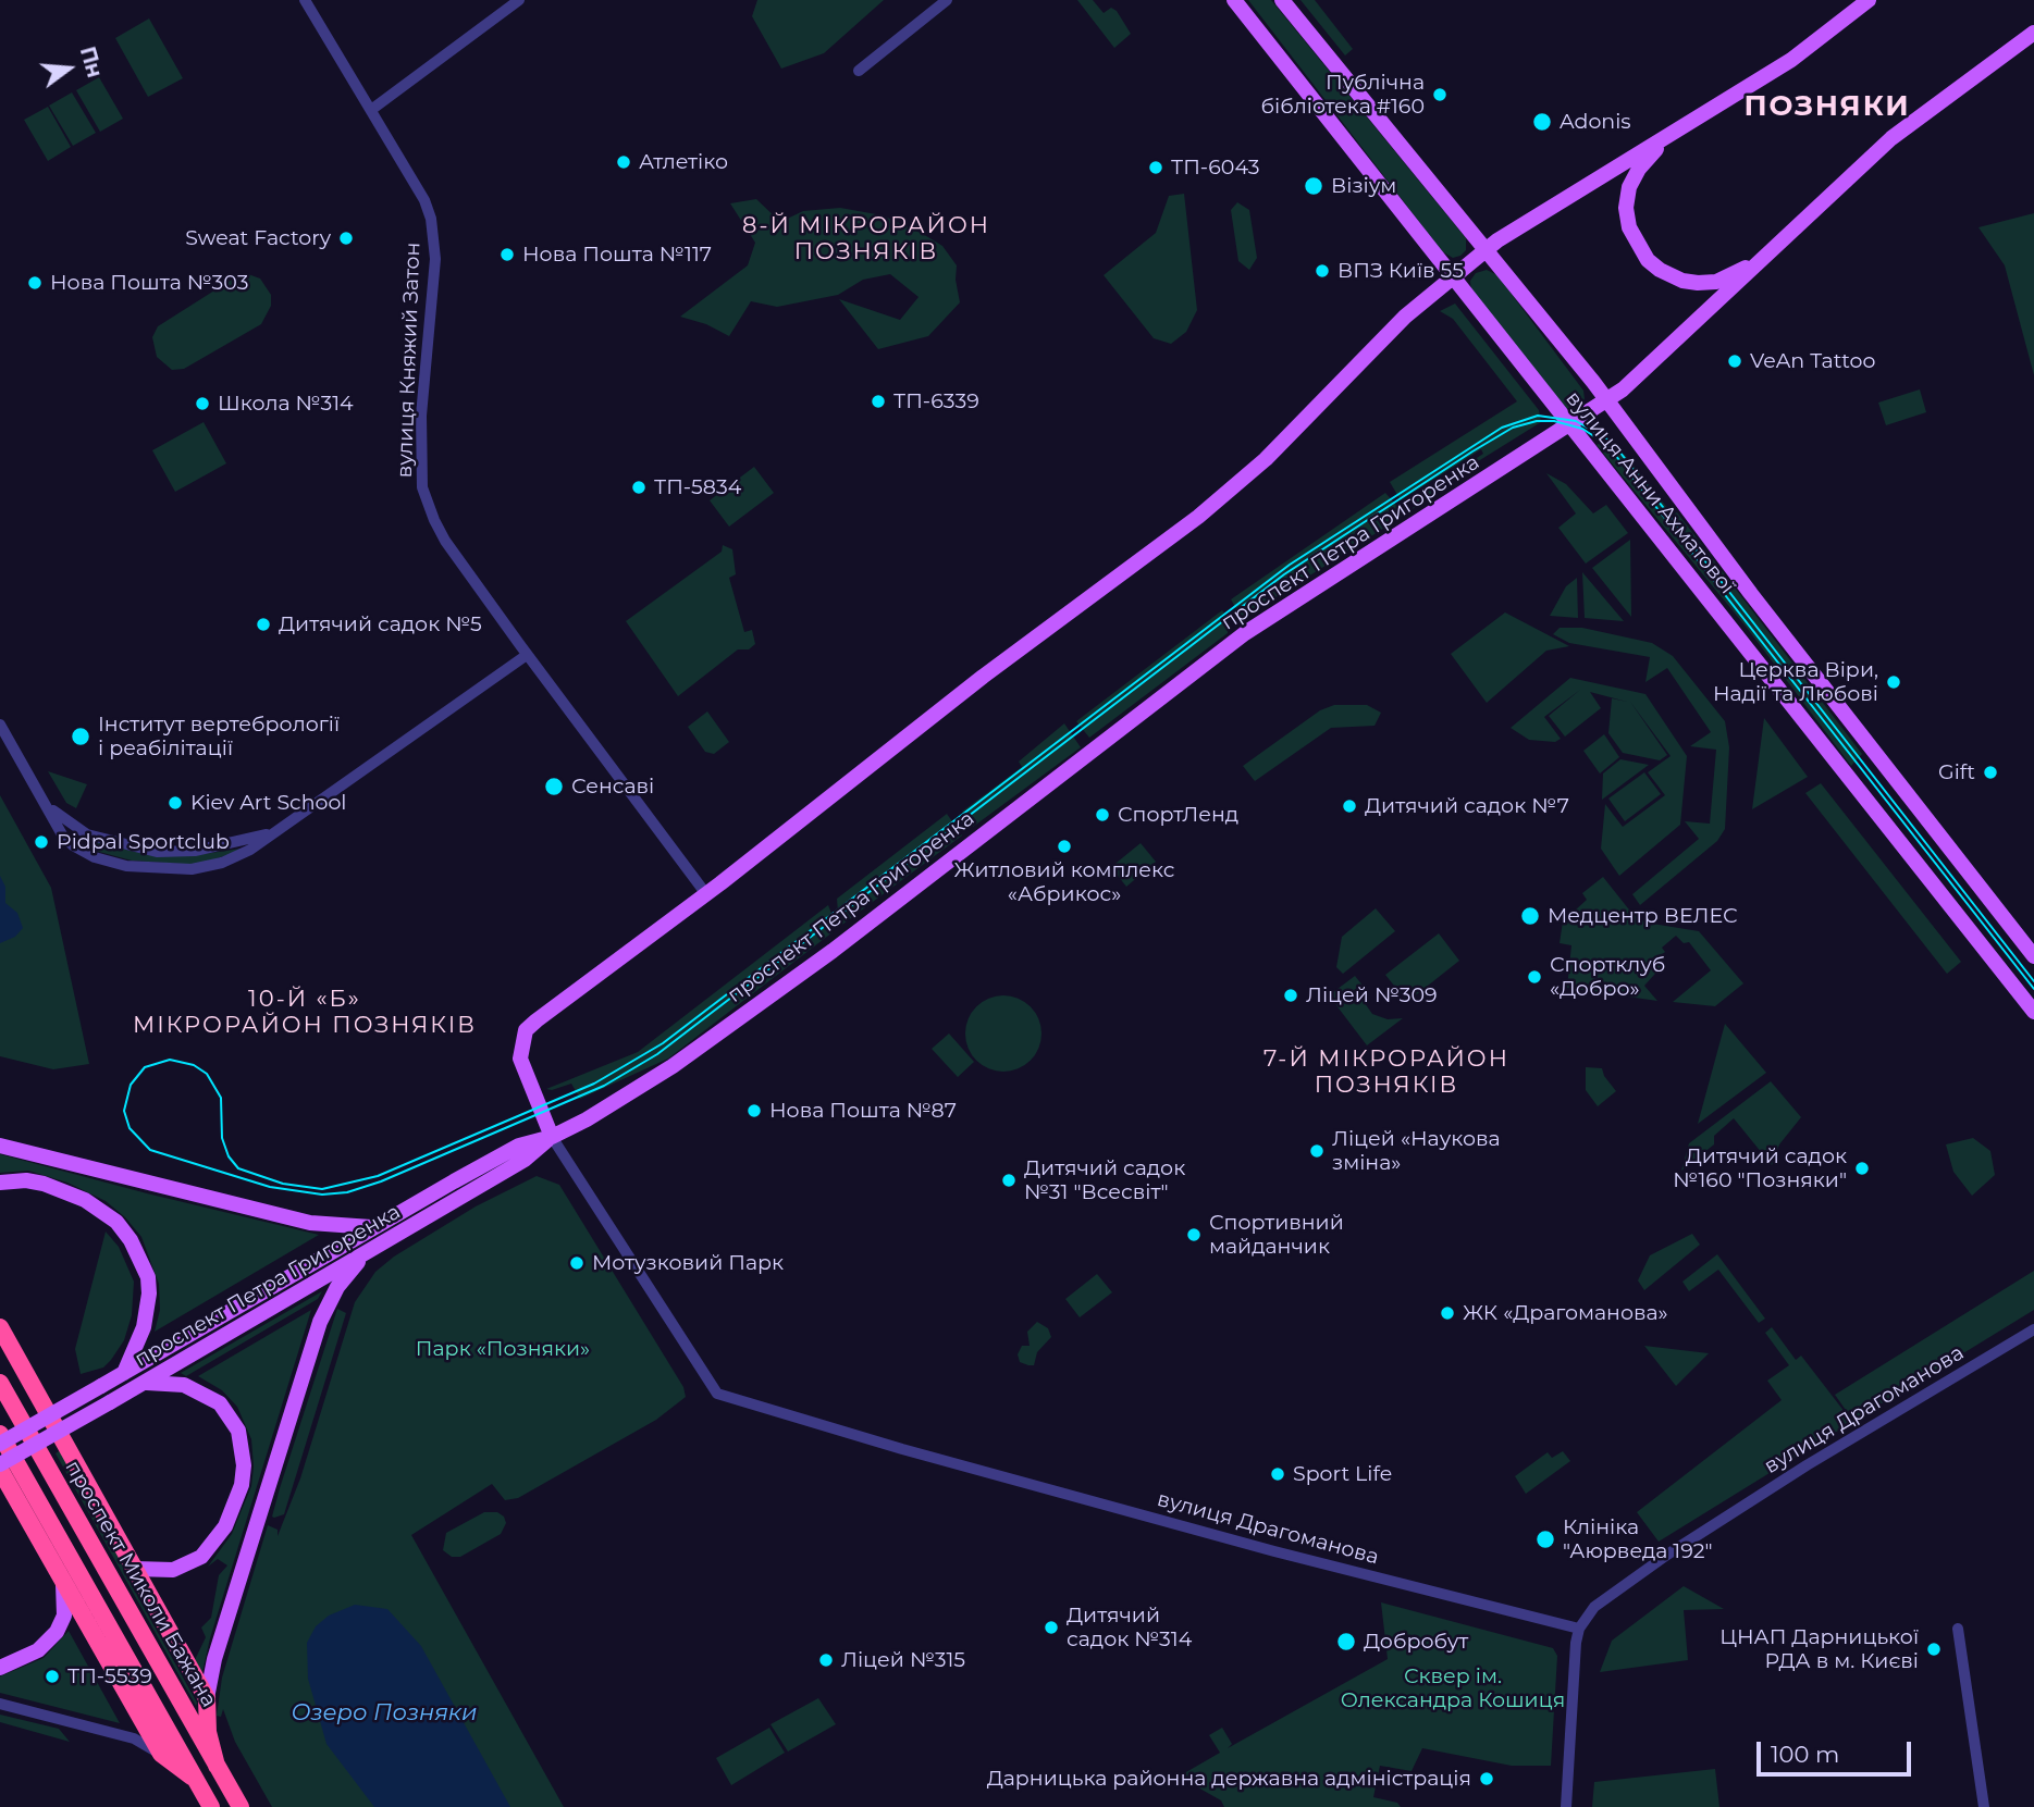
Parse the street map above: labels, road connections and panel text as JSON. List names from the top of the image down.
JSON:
{
  "streets": {
    "highway": ["проспект Миколи Бажана"],
    "main road": ["вулиця Анни Ахматової", "проспект Петра Григоренка"],
    "street": ["вулиця Княжий Затон", "вулиця Драгоманова"]
  },
  "crossings": [
    ["вулиця Анни Ахматової", "проспект Петра Григоренка"],
    ["проспект Петра Григоренка", "вулиця Драгоманова"]
  ],
  "districts": [
    "ПОЗНЯКИ",
    "8-Й МІКРОРАЙОН ПОЗНЯКІВ",
    "10-Й «Б» МІКРОРАЙОН ПОЗНЯКІВ",
    "7-Й МІКРОРАЙОН ПОЗНЯКІВ"
  ],
  "water": ["Озеро Позняки"],
  "parks": ["Парк «Позняки»", "Сквер ім. Олександра Кошиця"],
  "places": [
    "Публічна бібліотека #160",
    "Adonis",
    "Атлетіко",
    "ТП-6043",
    "Візіум",
    "Sweat Factory",
    "Нова Пошта №117",
    "ВПЗ Київ 55",
    "Нова Пошта №303",
    "VeAn Tattoo",
    "ТП-6339",
    "Школа №314",
    "ТП-5834",
    "Дитячий садок №5",
    "Церква Віри, Надії та Любові",
    "Інститут вертебрології і реабілітації",
    "Gift",
    "Сенсаві",
    "Kiev Art School",
    "Дитячий садок №7",
    "СпортЛенд",
    "Pidpal Sportclub",
    "Житловий комплекс «Абрикос»",
    "Медцентр ВЕЛЕС",
    "Спортклуб «Добро»",
    "Ліцей №309",
    "Нова Пошта №87",
    "Ліцей «Наукова зміна»",
    "Дитячий садок №160 \"Позняки\"",
    "Дитячий садок №31 \"Всесвіт\"",
    "Спортивний майданчик",
    "Мотузковий Парк",
    "ЖК «Драгоманова»",
    "Sport Life",
    "Клініка \"Аюрведа 192\"",
    "Дитячий садок №314",
    "Добробут",
    "ЦНАП Дарницької РДА в м. Києві",
    "Ліцей №315",
    "ТП-5539",
    "Дарницька районна державна адміністрація"
  ],
  "scale_bar": "100 m",
  "north": "right"
}
